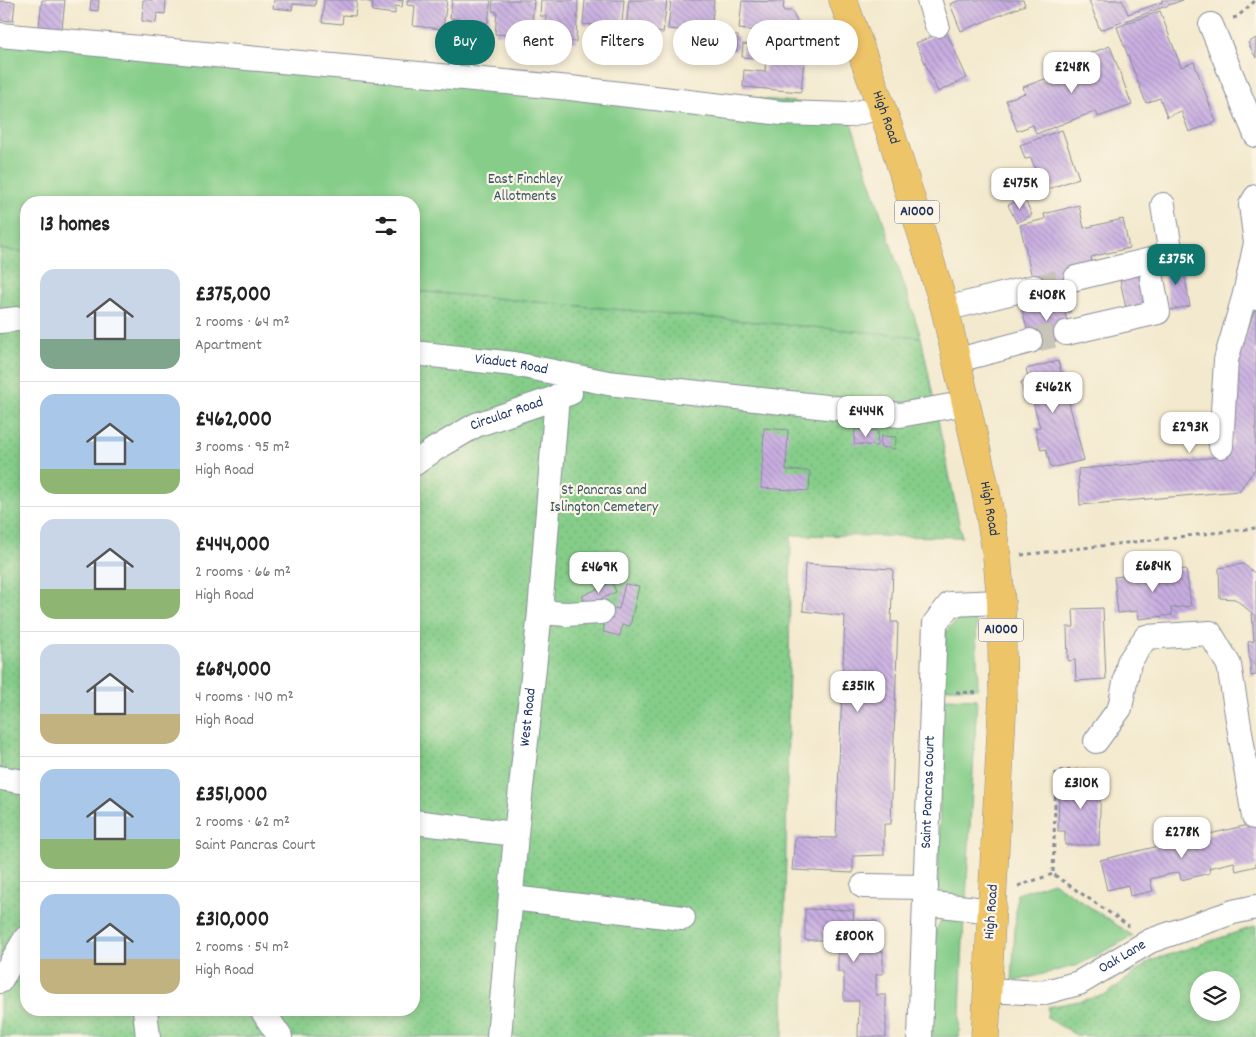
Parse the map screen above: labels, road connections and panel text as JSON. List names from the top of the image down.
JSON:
{
  "streets": {
    "main road": ["High Road", "A1000"],
    "street": [
      "Viaduct Road",
      "Circular Road",
      "West Road",
      "Saint Pancras Court",
      "Oak Lane"
    ]
  },
  "crossings": [
    ["High Road", "Viaduct Road"],
    ["High Road", "Saint Pancras Court"],
    ["High Road", "Oak Lane"],
    ["Viaduct Road", "Circular Road"],
    ["Circular Road", "West Road"]
  ],
  "parks": ["East Finchley Allotments", "St Pancras and Islington Cemetery"],
  "page": {
    "chip": [
      "Buy",
      "Rent",
      "Filters",
      "New",
      "Apartment"
    ],
    "price": [
      "£248K",
      "£475K",
      "£375K",
      "£408K",
      "£462K",
      "£444K",
      "£293K",
      "£684K",
      "£469K",
      "£351K",
      "£310K",
      "£278K",
      "£800K"
    ],
    "heading": "13 homes",
    "list": [
      {
        "name": "£375,000",
        "note": "2 rooms · 64 m² · Apartment"
      },
      {
        "name": "£462,000",
        "note": "3 rooms · 95 m² · High Road"
      },
      {
        "name": "£444,000",
        "note": "2 rooms · 66 m² · High Road"
      },
      {
        "name": "£684,000",
        "note": "4 rooms · 140 m² · High Road"
      },
      {
        "name": "£351,000",
        "note": "2 rooms · 62 m² · Saint Pancras Court"
      },
      {
        "name": "£310,000",
        "note": "2 rooms · 54 m² · High Road"
      }
    ]
  }
}
